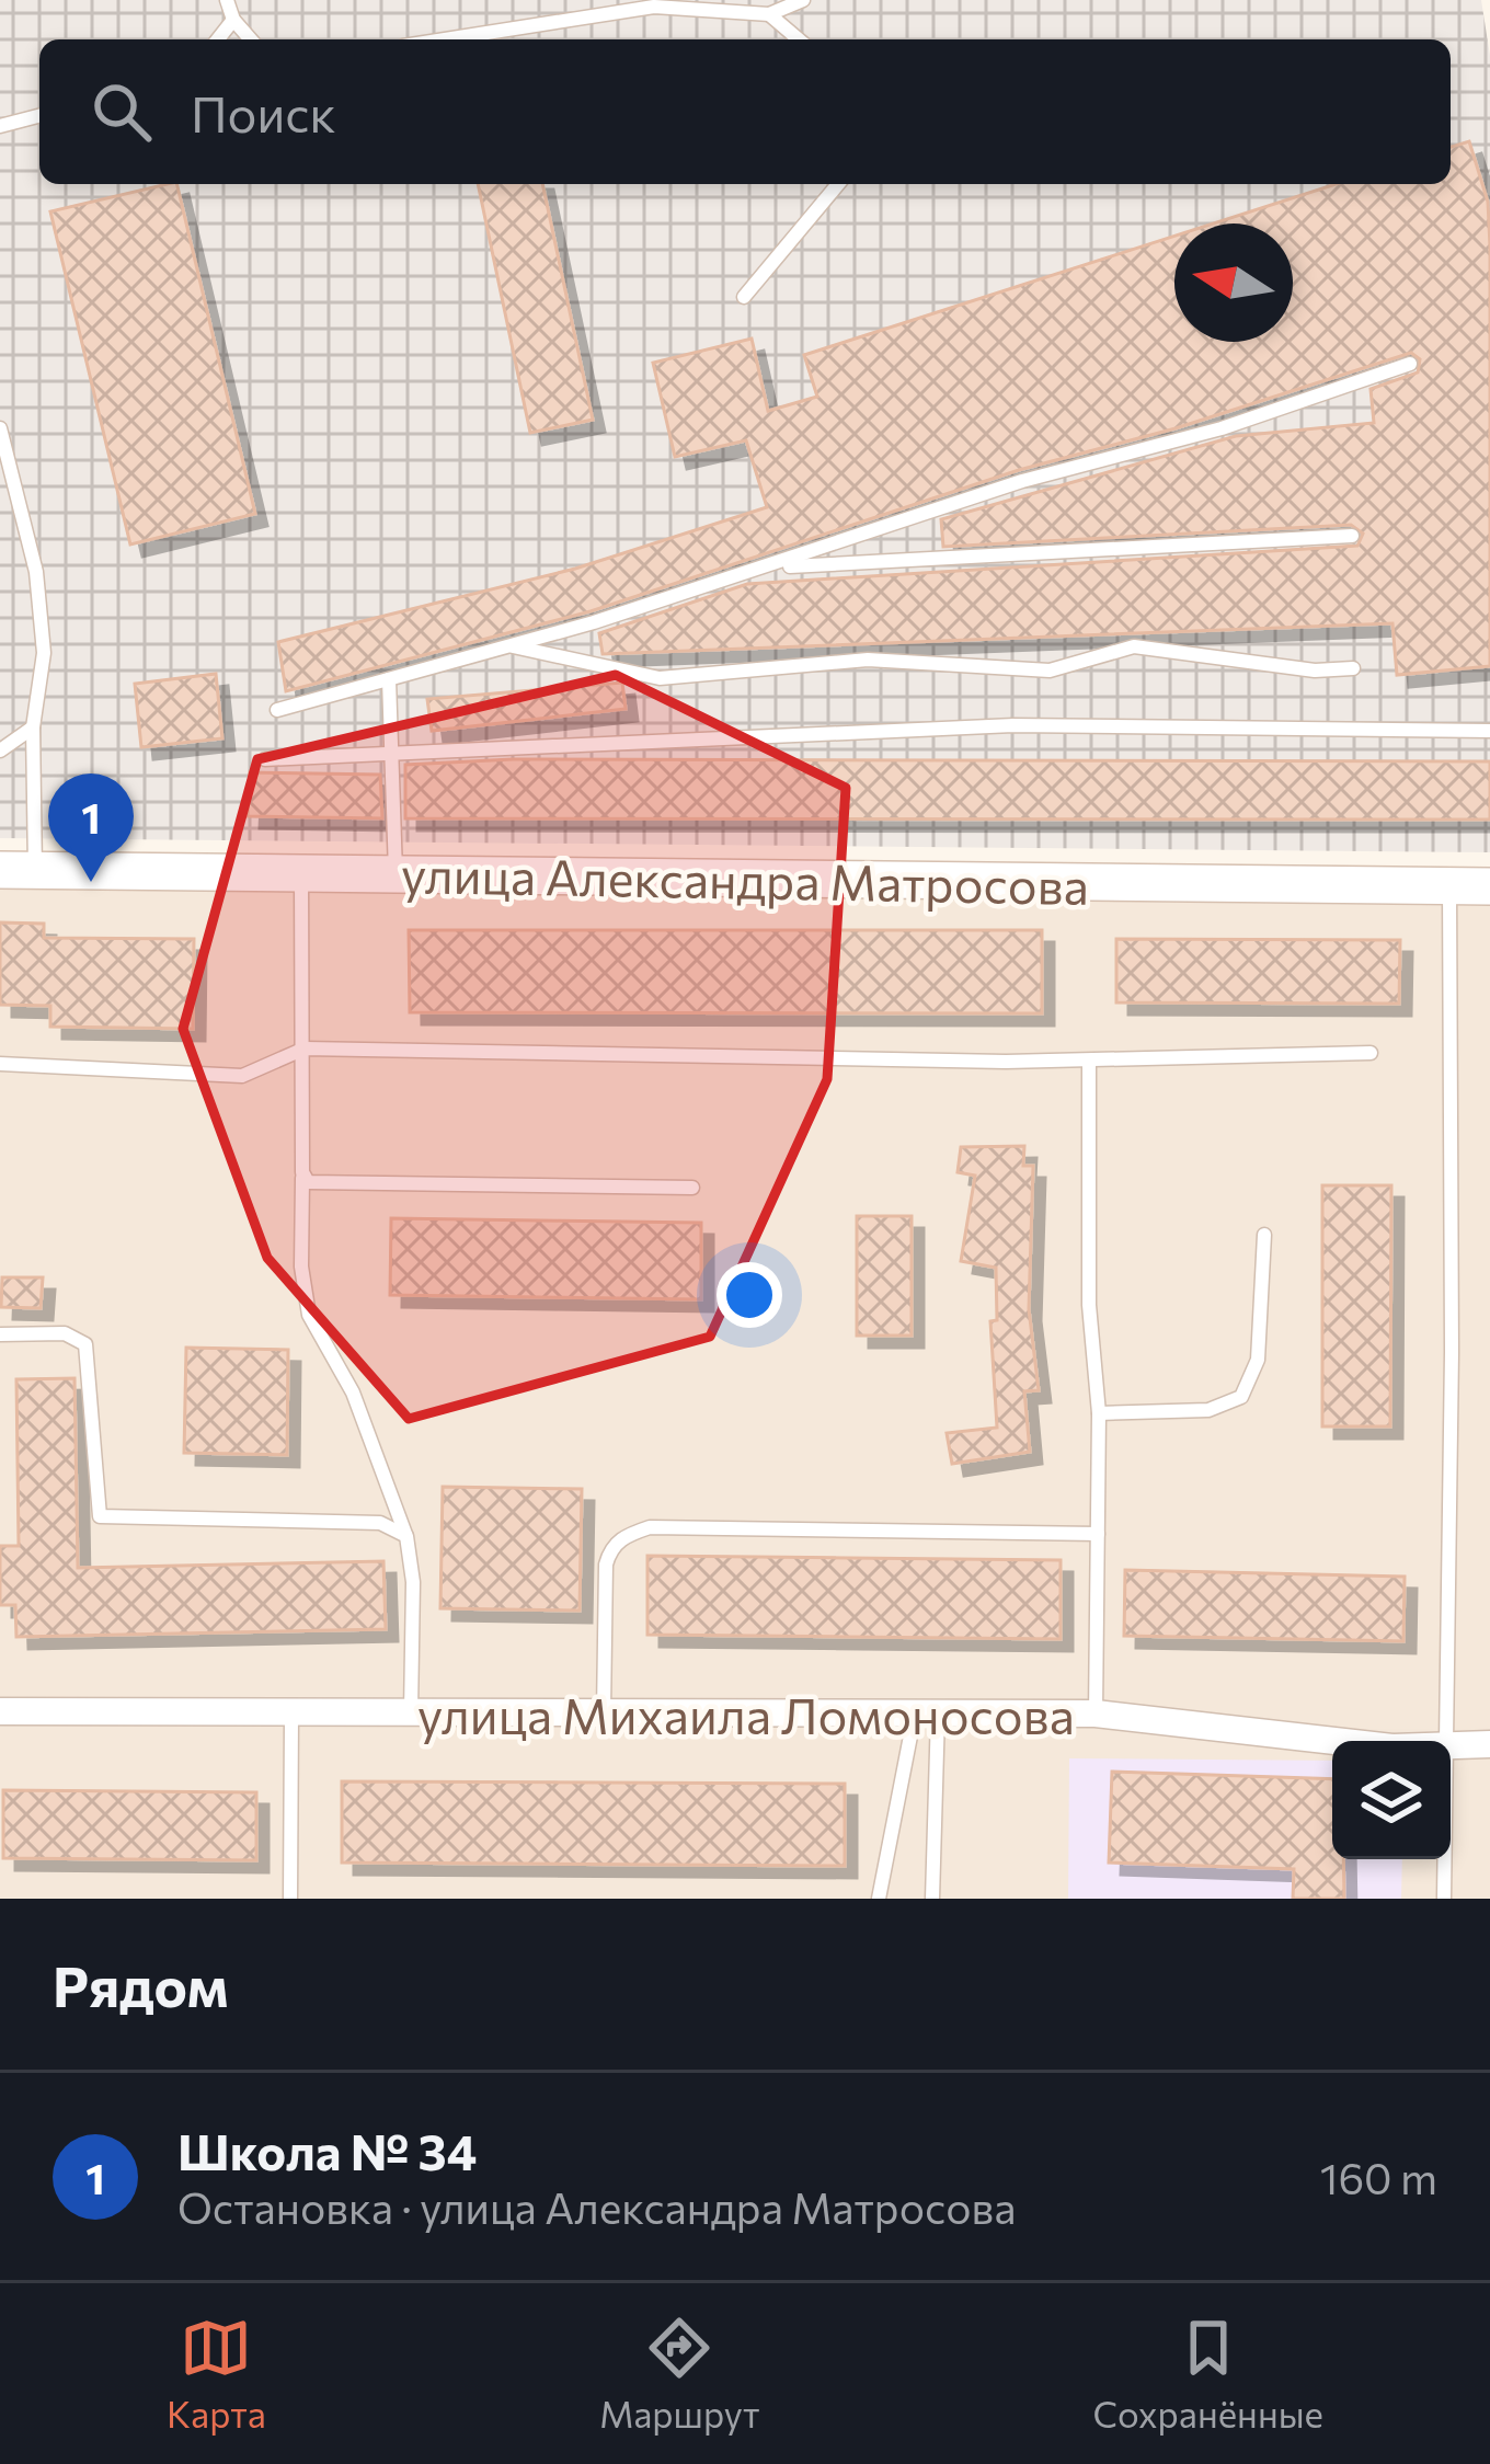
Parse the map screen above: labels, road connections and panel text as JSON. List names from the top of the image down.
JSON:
{
  "streets": {
    "street": ["улица Александра Матросова", "улица Михаила Ломоносова"]
  },
  "north": "left",
  "page": {
    "search": "Поиск",
    "pins": "1",
    "heading": "Рядом",
    "list": [
      {
        "mark": "1",
        "name": "Школа № 34",
        "note": "Остановка · улица Александра Матросова",
        "value": "160 m"
      }
    ],
    "nav": ["Карта", "Маршрут", "Сохранённые"]
  }
}
